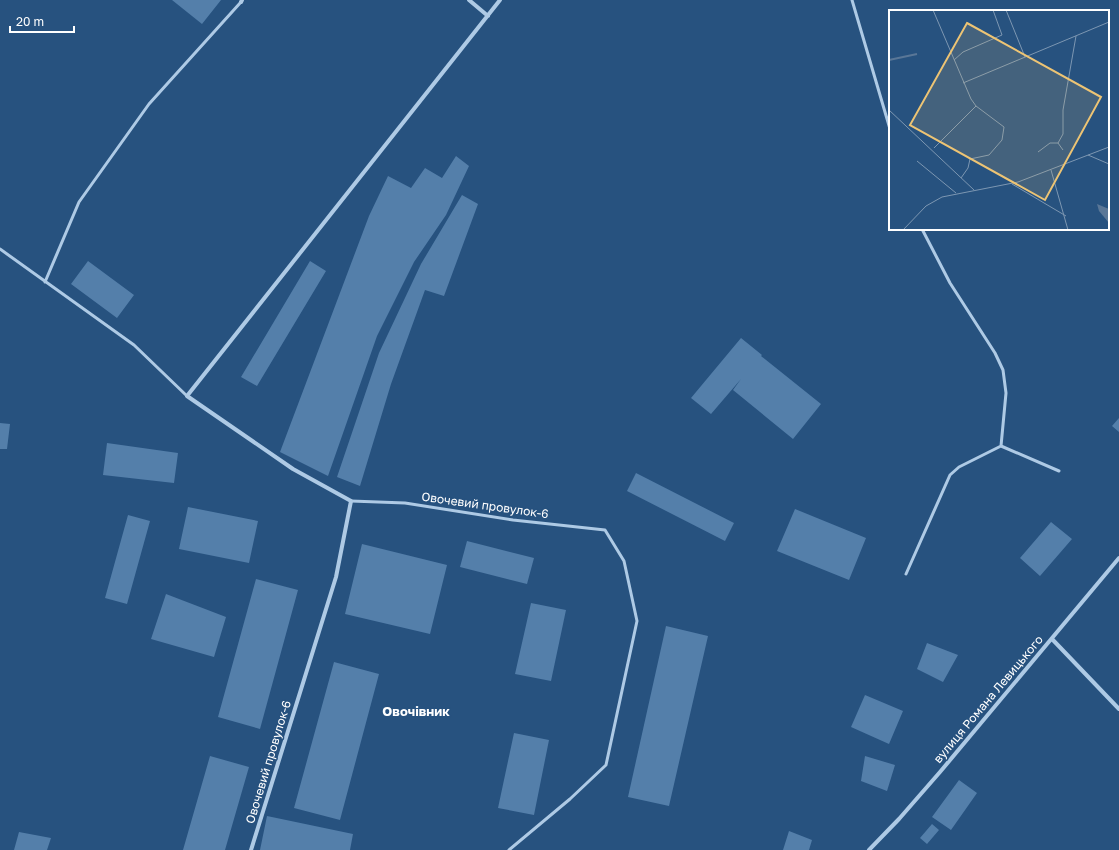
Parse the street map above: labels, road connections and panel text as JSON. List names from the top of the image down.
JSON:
{
  "streets": {
    "street": ["Овочевий провулок-6", "вулиця Романа Левицького"]
  },
  "districts": ["Овочівник"],
  "scale_bar": "20 m"
}
